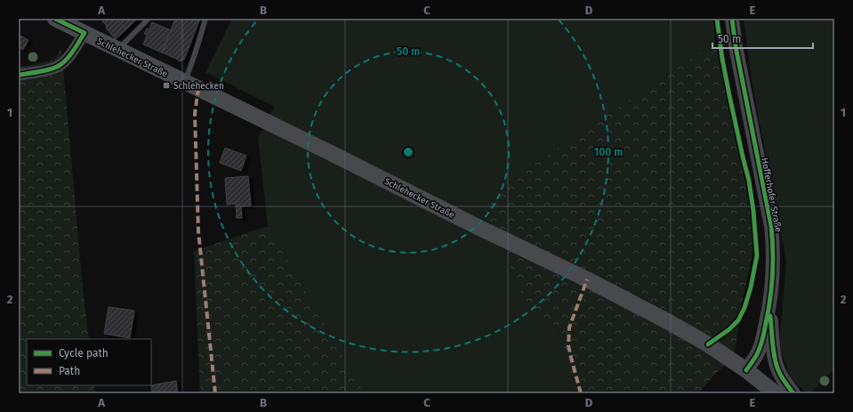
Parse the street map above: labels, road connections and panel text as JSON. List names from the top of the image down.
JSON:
{
  "streets": {
    "main road": ["Schlehecker Straße"],
    "street": ["Hofferhofer Straße"]
  },
  "crossings": [
    ["Schlehecker Straße", "Hofferhofer Straße"]
  ],
  "places": {
    "transit": ["Schlehecken"]
  },
  "legend": ["Cycle path", "Path"],
  "scale_bar": "50 m",
  "grid": {
    "columns": [
      "A",
      "B",
      "C",
      "D",
      "E"
    ],
    "rows": ["1", "2"]
  },
  "rings": ["50 m", "100 m"]
}
